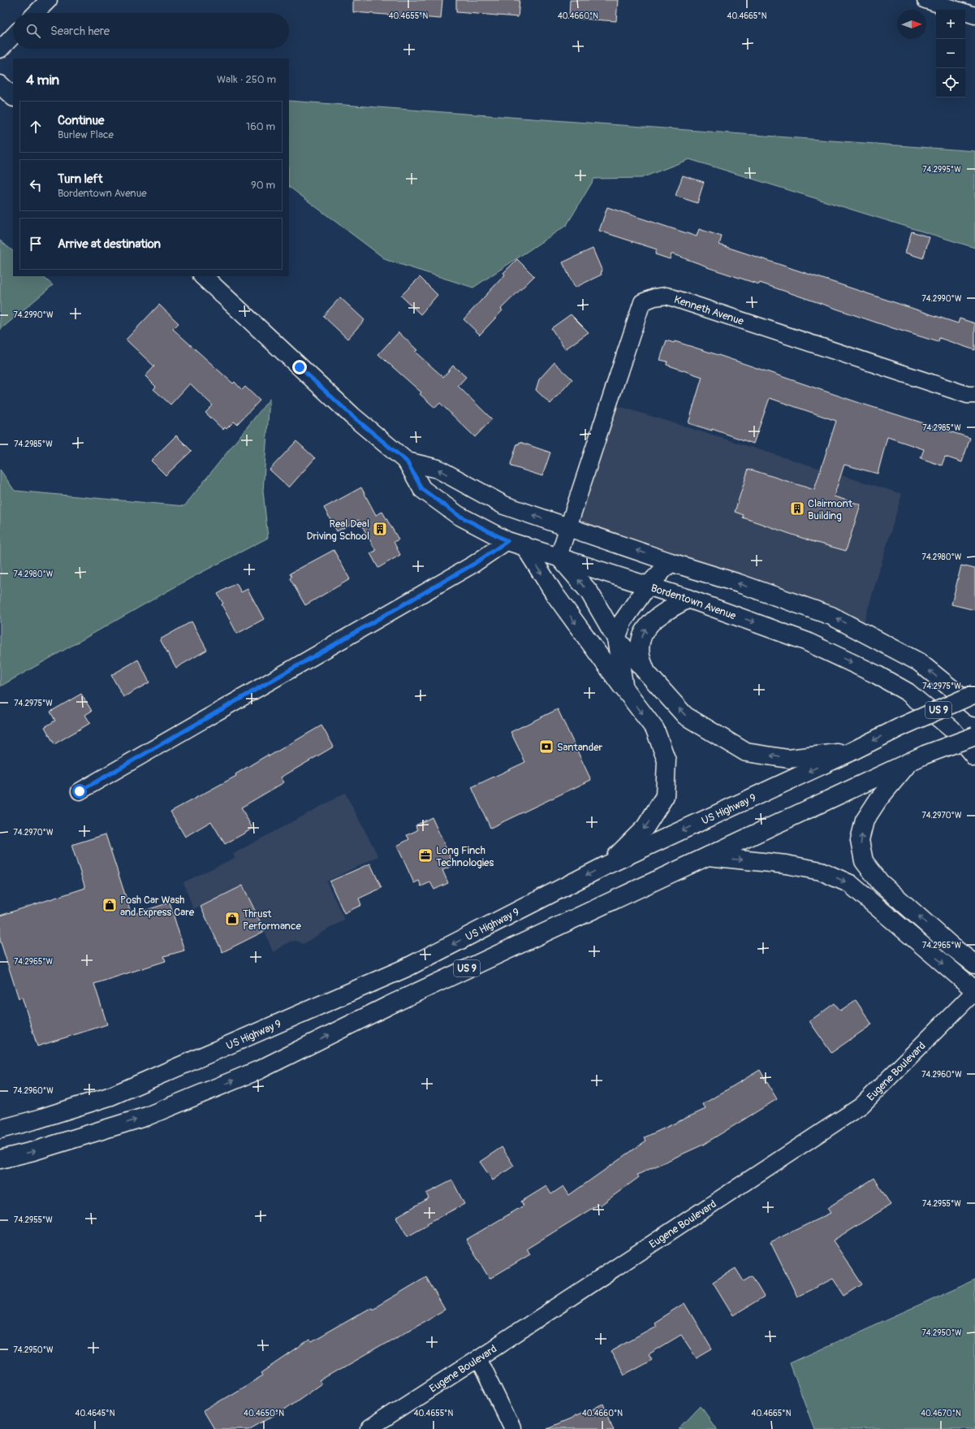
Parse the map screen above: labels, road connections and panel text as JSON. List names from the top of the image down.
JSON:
{
  "streets": {
    "main road": ["Bordentown Avenue", "US 9", "US Highway 9"],
    "street": ["Kenneth Avenue", "Eugene Boulevard"]
  },
  "crossings": [
    ["Kenneth Avenue", "Bordentown Avenue"]
  ],
  "places": {
    "building": ["Clairmont Building", "Real Deal Driving School"],
    "bank": ["Santander"],
    "office": ["Long Finch Technologies"],
    "shop": ["Posh Car Wash and Express Care", "Thrust Performance"]
  },
  "north": "right",
  "page": {
    "map_buttons": ["+", "−"],
    "search": "Search here",
    "heading": ["4 min", "Walk · 250 m"],
    "list": [
      ["Continue", "Burlew Place", "160 m"],
      ["Turn left", "Bordentown Avenue", "90 m"],
      "Arrive at destination"
    ]
  },
  "coordinates": [
    "40.4655°N",
    "40.4660°N",
    "40.4665°N",
    "74.2995°W",
    "74.2990°W",
    "74.2985°W",
    "74.2980°W",
    "74.2975°W",
    "74.2970°W",
    "74.2965°W",
    "74.2960°W",
    "74.2955°W",
    "74.2950°W",
    "40.4645°N",
    "40.4650°N",
    "40.4670°N"
  ]
}
